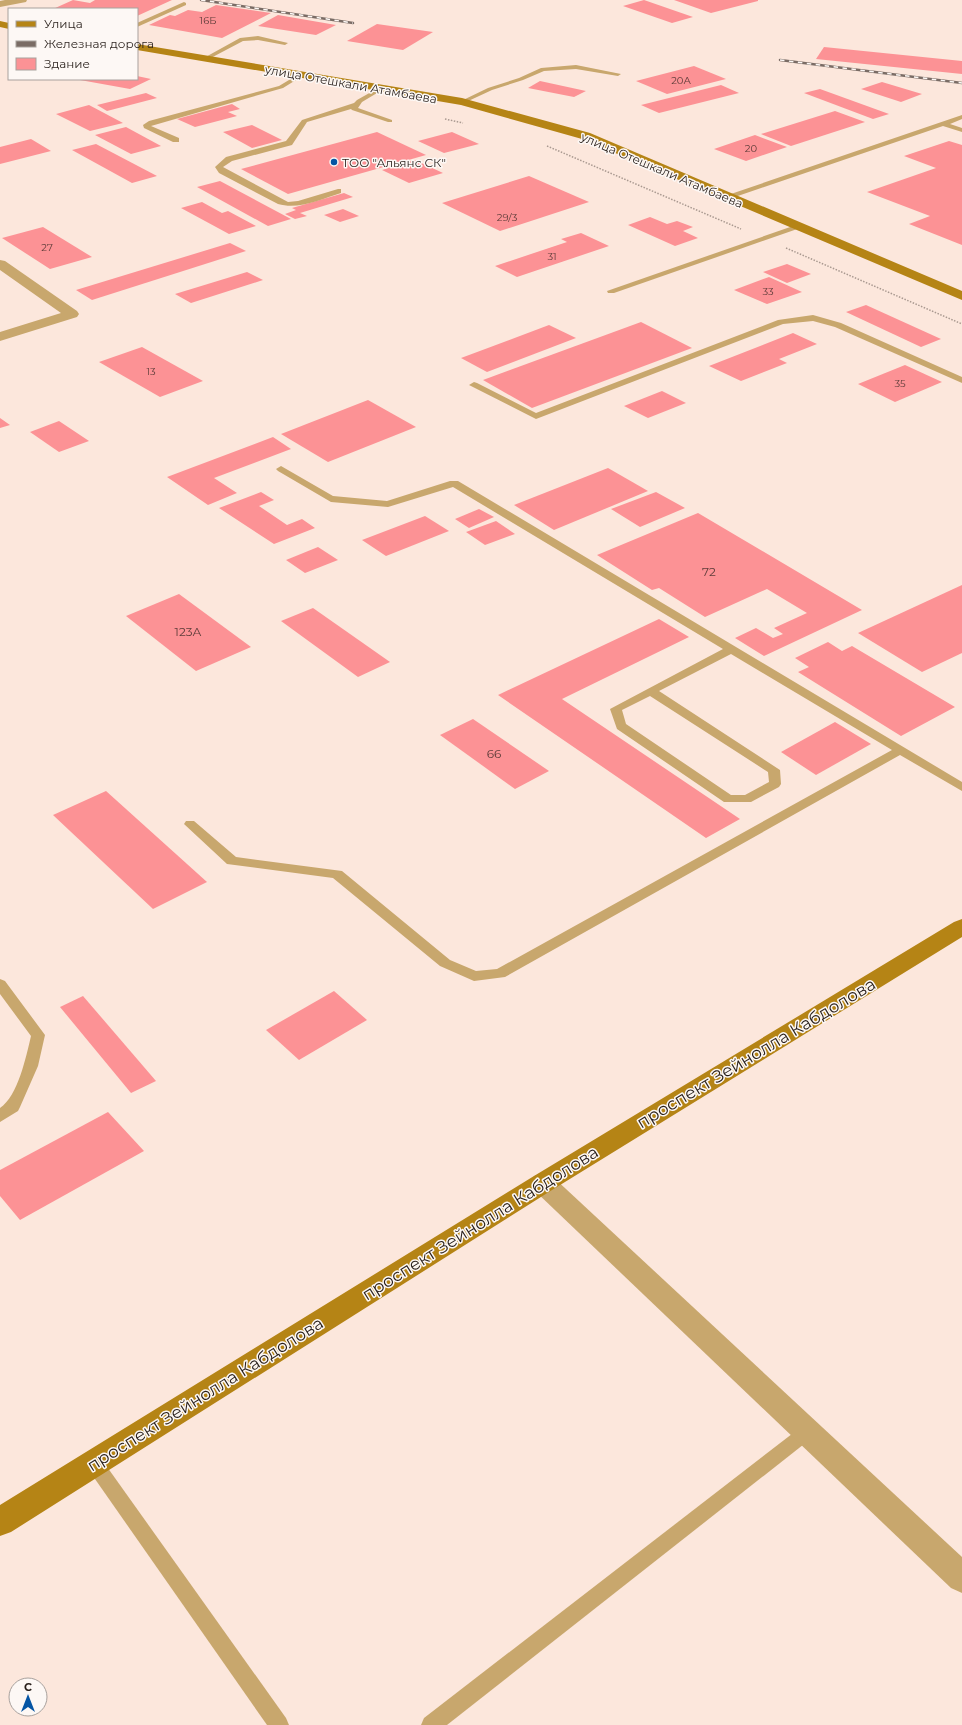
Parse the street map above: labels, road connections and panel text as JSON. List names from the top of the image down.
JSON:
{
  "streets": {
    "street": ["улица Отешкали Атамбаева", "проспект Зейнолла Кабдолова"]
  },
  "places": ["ТОО \"Альянс СК\""],
  "house_numbers": [
    "16Б",
    "20А",
    "20",
    "29/3",
    "27",
    "31",
    "33",
    "13",
    "35",
    "72",
    "123А",
    "66"
  ],
  "legend": ["Улица", "Железная дорога", "Здание"],
  "north": "top"
}
